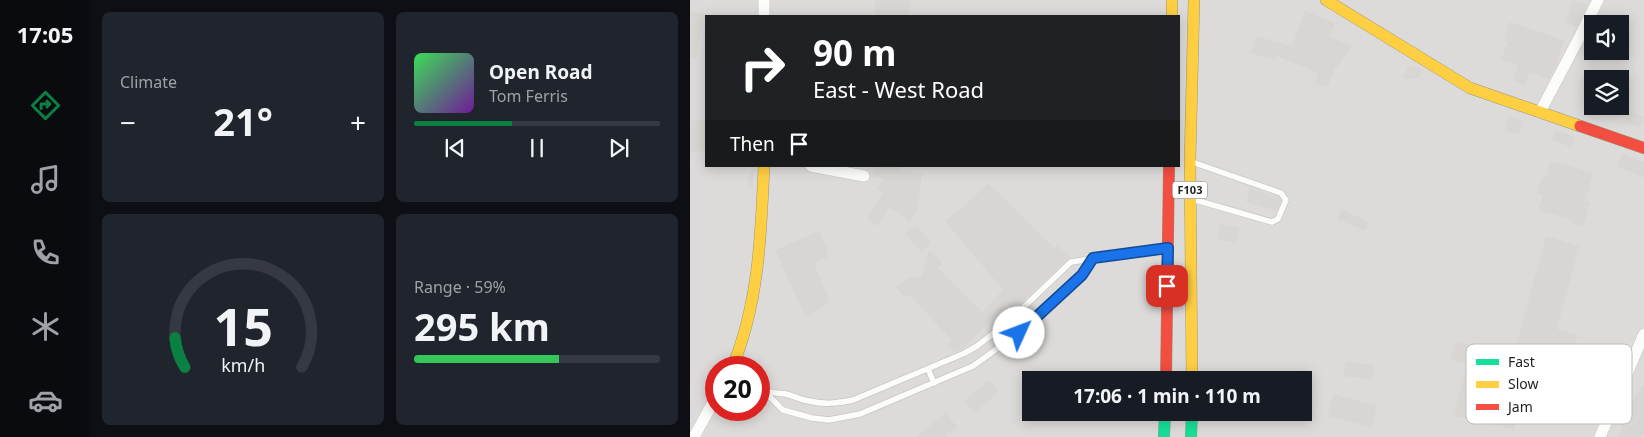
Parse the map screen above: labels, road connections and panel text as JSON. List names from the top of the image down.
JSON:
{
  "streets": {
    "main road": ["F103"]
  },
  "legend": ["Fast", "Slow", "Jam"],
  "page": {
    "tabs": "17:05",
    "tile": [
      "Climate",
      ["Range · 59%", "295 km"]
    ],
    "turn": ["90 m", "East - West Road"],
    "song": ["Open Road", "Tom Ferris"],
    "heat": ["−", "21°", "+"],
    "then": "Then",
    "limit": "20",
    "trip": "17:06 · 1 min · 110 m",
    "gauge": ["15", "km/h"]
  }
}
